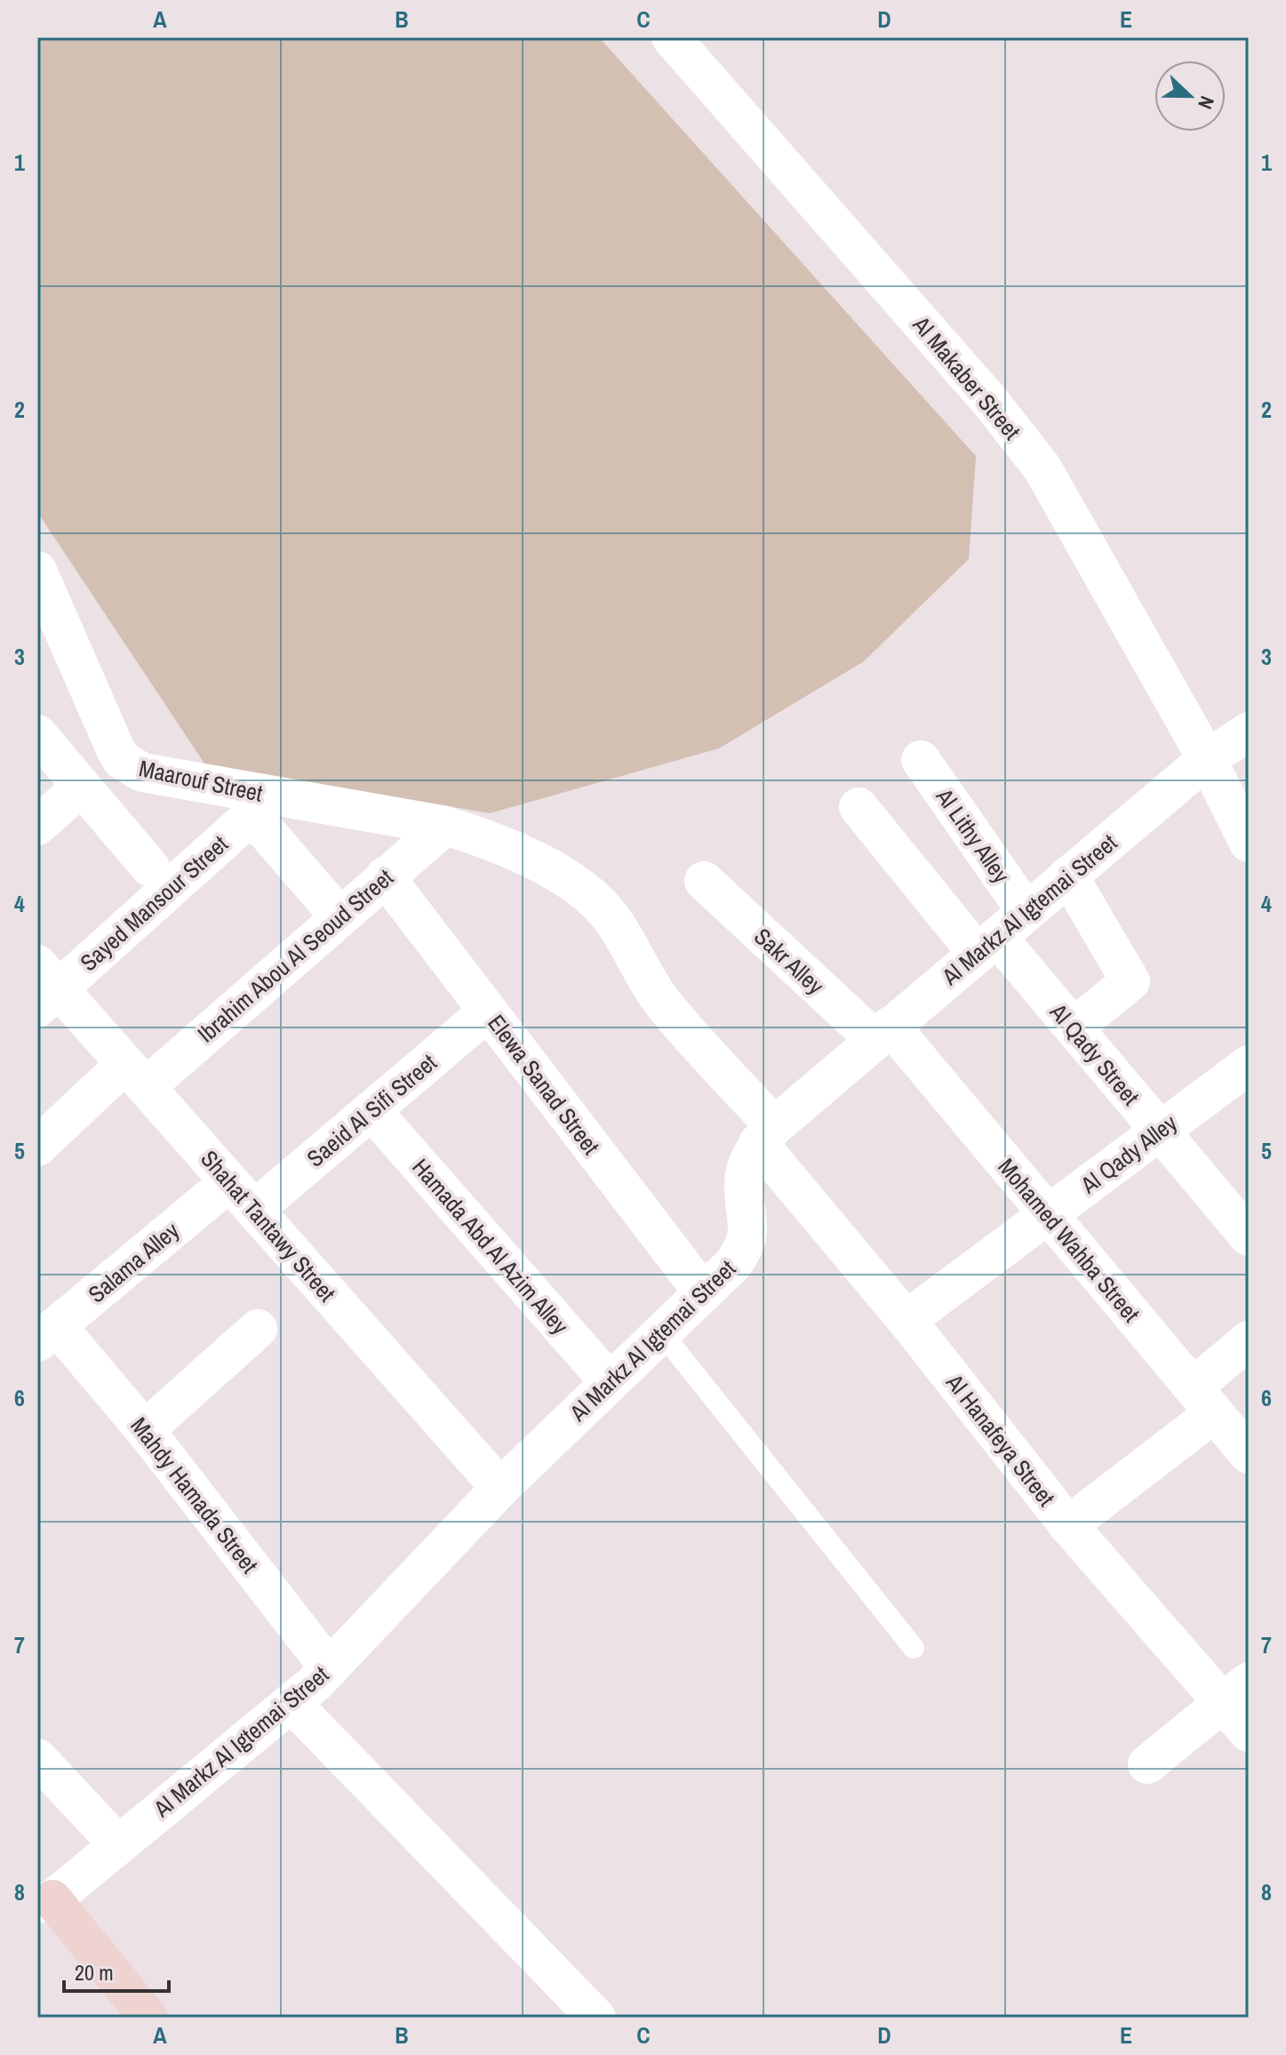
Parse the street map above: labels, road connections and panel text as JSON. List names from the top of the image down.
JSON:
{
  "streets": {
    "street": [
      "Al Makaber Street",
      "Maarouf Street",
      "Al Lithy Alley",
      "Sayed Mansour Street",
      "Al Markz Al Igtemai Street",
      "Ibrahim Abou Al Seoud Street",
      "Sakr Alley",
      "Al Qady Street",
      "Elewa Sanad Street",
      "Saeid Al Sifi Street",
      "Al Qady Alley",
      "Shahat Tantawy Street",
      "Mohamed Wahba Street",
      "Hamada Abd Al Azim Alley",
      "Salama Alley",
      "Al Hanafeya Street",
      "Mahdy Hamada Street"
    ]
  },
  "crossings": [
    ["Al Makaber Street", "Al Markz Al Igtemai Street"],
    ["Maarouf Street", "Al Markz Al Igtemai Street"],
    ["Maarouf Street", "Ibrahim Abou Al Seoud Street"],
    ["Maarouf Street", "Al Hanafeya Street"],
    ["Al Lithy Alley", "Al Markz Al Igtemai Street"],
    ["Al Lithy Alley", "Al Qady Street"],
    ["Sayed Mansour Street", "Ibrahim Abou Al Seoud Street"],
    ["Sayed Mansour Street", "Shahat Tantawy Street"],
    ["Al Markz Al Igtemai Street", "Sakr Alley"],
    ["Al Markz Al Igtemai Street", "Al Qady Street"],
    ["Al Markz Al Igtemai Street", "Elewa Sanad Street"],
    ["Al Markz Al Igtemai Street", "Shahat Tantawy Street"],
    ["Al Markz Al Igtemai Street", "Mohamed Wahba Street"],
    ["Al Markz Al Igtemai Street", "Hamada Abd Al Azim Alley"],
    ["Al Markz Al Igtemai Street", "Al Hanafeya Street"],
    ["Al Markz Al Igtemai Street", "Mahdy Hamada Street"],
    ["Ibrahim Abou Al Seoud Street", "Elewa Sanad Street"],
    ["Ibrahim Abou Al Seoud Street", "Shahat Tantawy Street"],
    ["Sakr Alley", "Mohamed Wahba Street"],
    ["Al Qady Street", "Al Qady Alley"],
    ["Elewa Sanad Street", "Saeid Al Sifi Street"],
    ["Saeid Al Sifi Street", "Shahat Tantawy Street"],
    ["Saeid Al Sifi Street", "Hamada Abd Al Azim Alley"],
    ["Saeid Al Sifi Street", "Salama Alley"],
    ["Al Qady Alley", "Mohamed Wahba Street"],
    ["Al Qady Alley", "Al Hanafeya Street"],
    ["Shahat Tantawy Street", "Salama Alley"],
    ["Salama Alley", "Mahdy Hamada Street"]
  ],
  "scale_bar": "20 m",
  "north": "right",
  "grid": {
    "columns": [
      "A",
      "B",
      "C",
      "D",
      "E"
    ],
    "rows": [
      "1",
      "2",
      "3",
      "4",
      "5",
      "6",
      "7",
      "8"
    ]
  }
}
